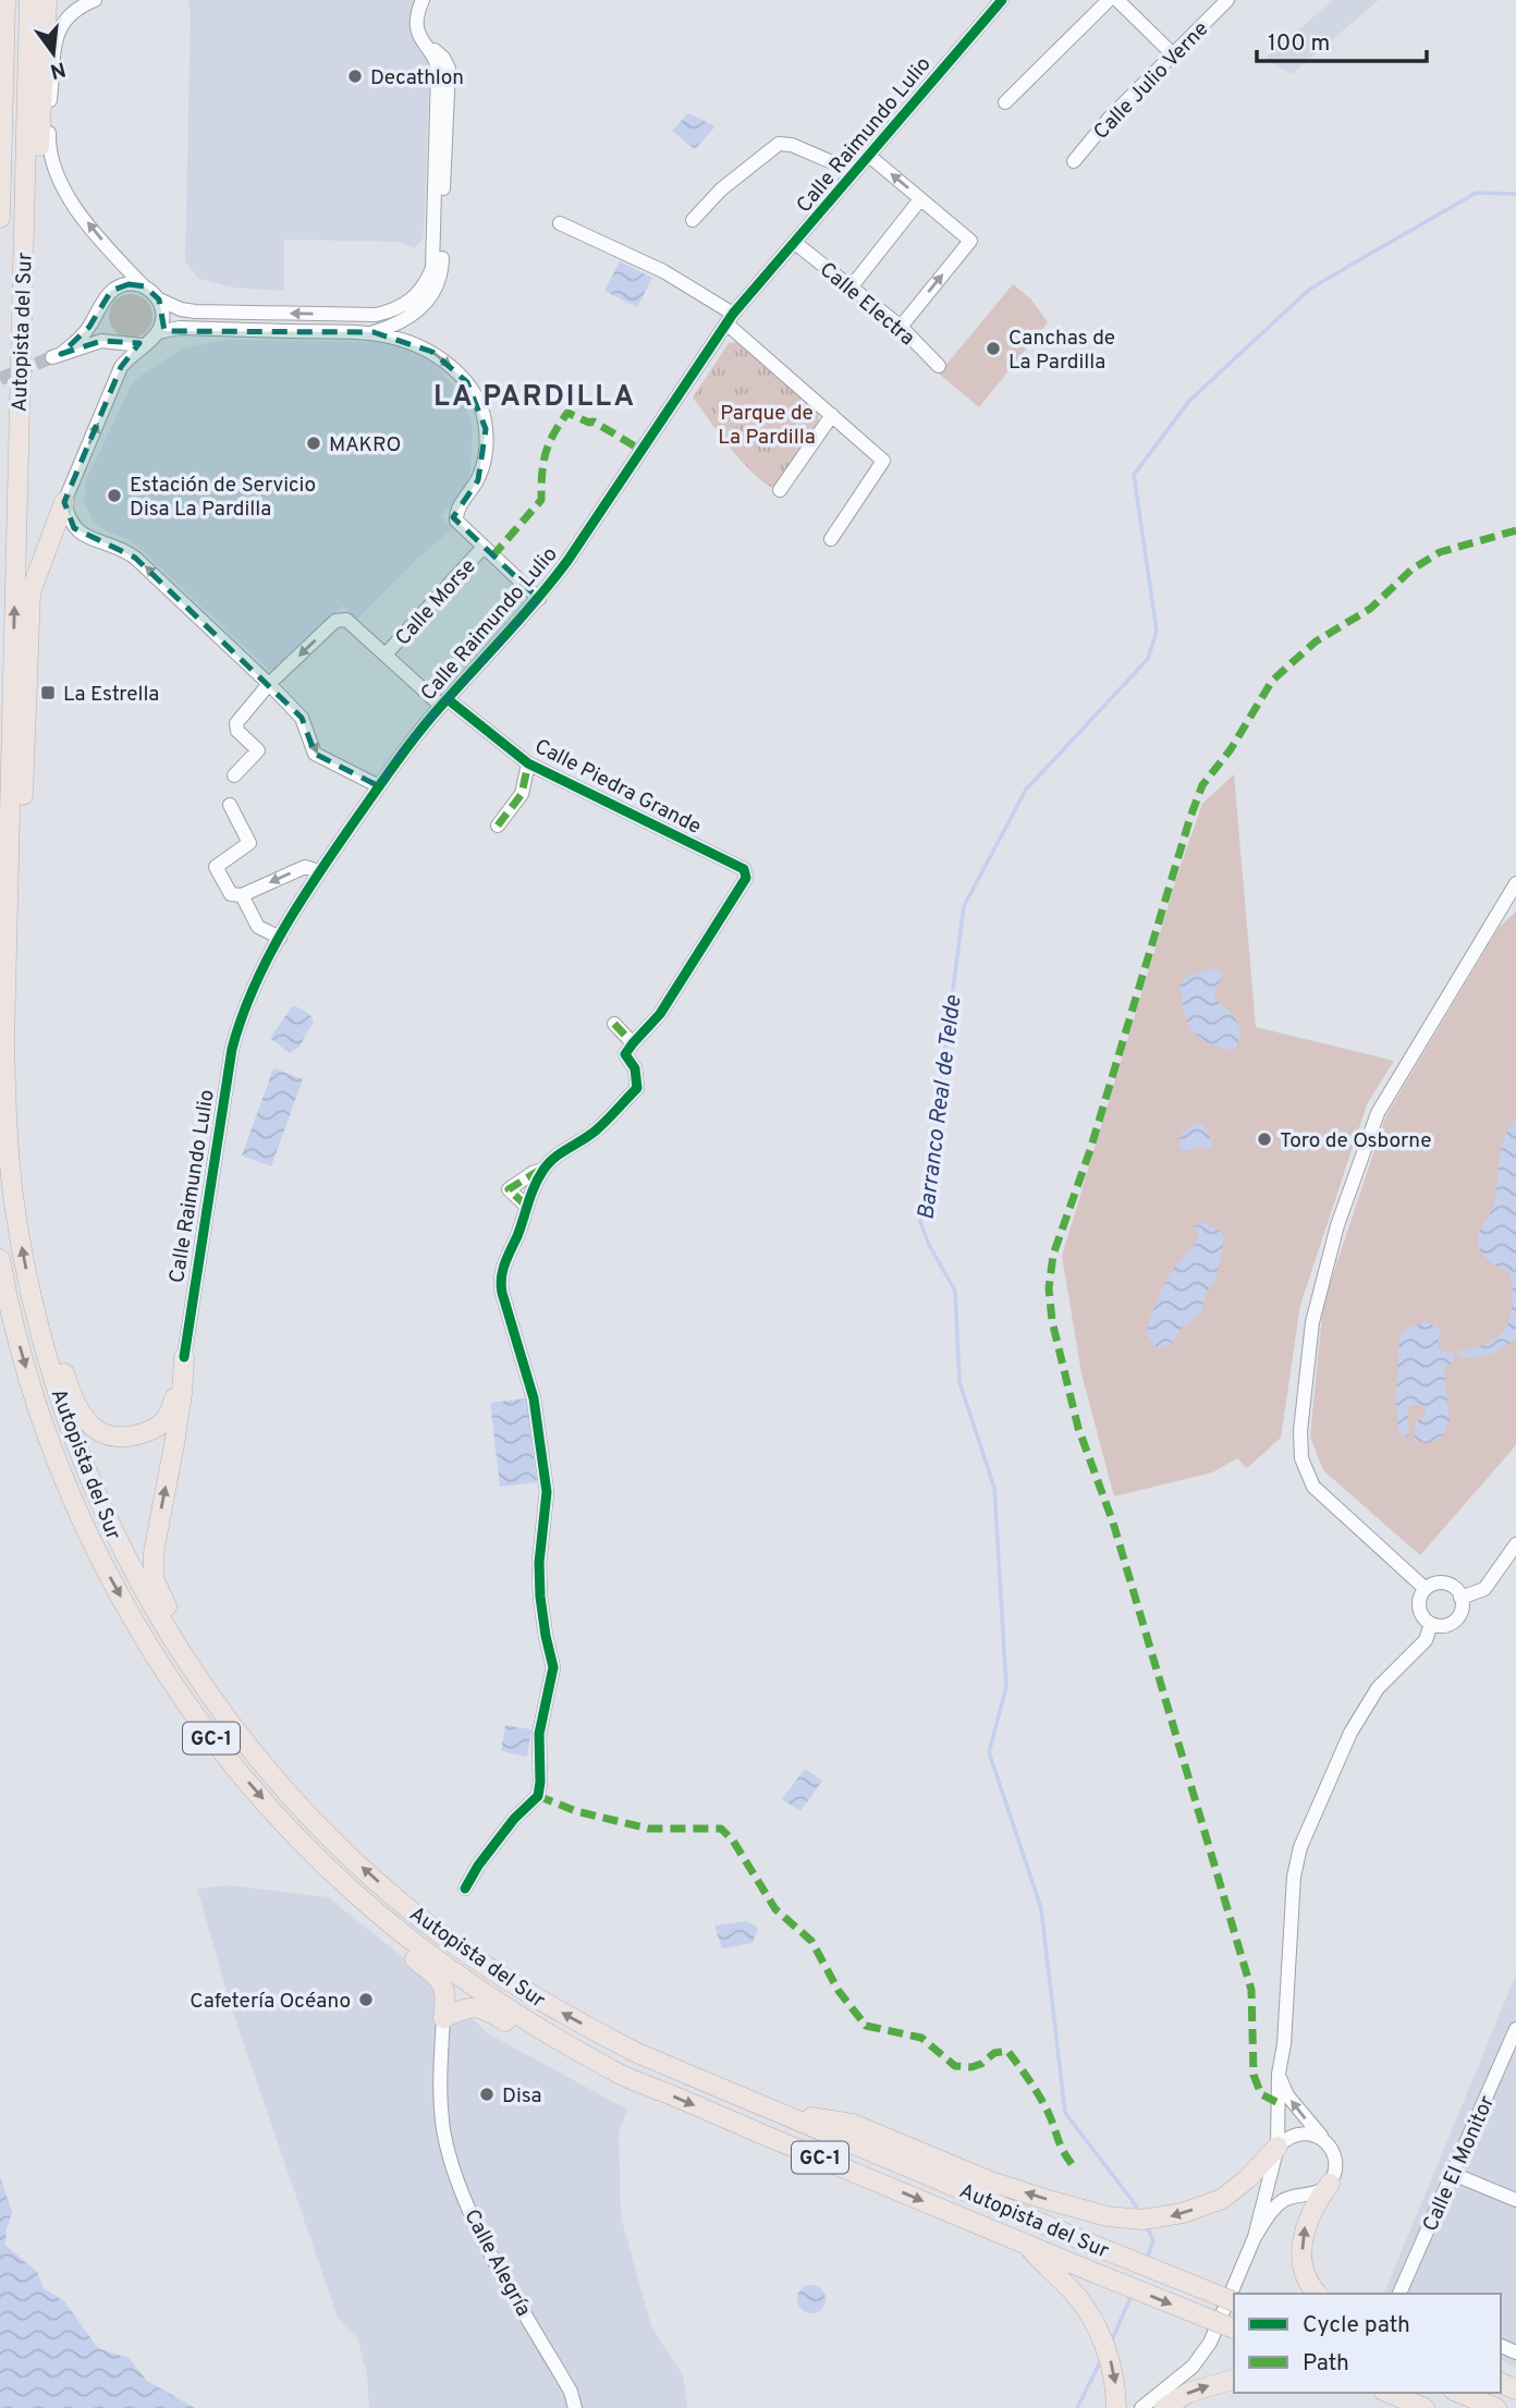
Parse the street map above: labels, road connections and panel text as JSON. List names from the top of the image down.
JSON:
{
  "streets": {
    "highway": ["Autopista del Sur", "GC-1"],
    "street": [
      "Calle Julio Verne",
      "Calle Raimundo Lulio",
      "Calle Electra",
      "Calle Morse",
      "Calle Piedra Grande",
      "Calle El Monitor",
      "Calle Alegría"
    ]
  },
  "crossings": [
    ["Calle Raimundo Lulio", "Calle Electra"],
    ["Calle Raimundo Lulio", "Calle Piedra Grande"],
    ["Calle Morse", "Calle Piedra Grande"]
  ],
  "districts": ["LA PARDILLA"],
  "water": ["Barranco Real de Telde"],
  "parks": ["Parque de La Pardilla"],
  "places": {
    "other": [
      "Decathlon",
      "Canchas de La Pardilla",
      "MAKRO",
      "Estación de Servicio Disa La Pardilla",
      "Toro de Osborne",
      "Cafetería Océano",
      "Disa"
    ],
    "transit": ["La Estrella"]
  },
  "legend": ["Cycle path", "Path"],
  "scale_bar": "100 m",
  "north": "bottom"
}
